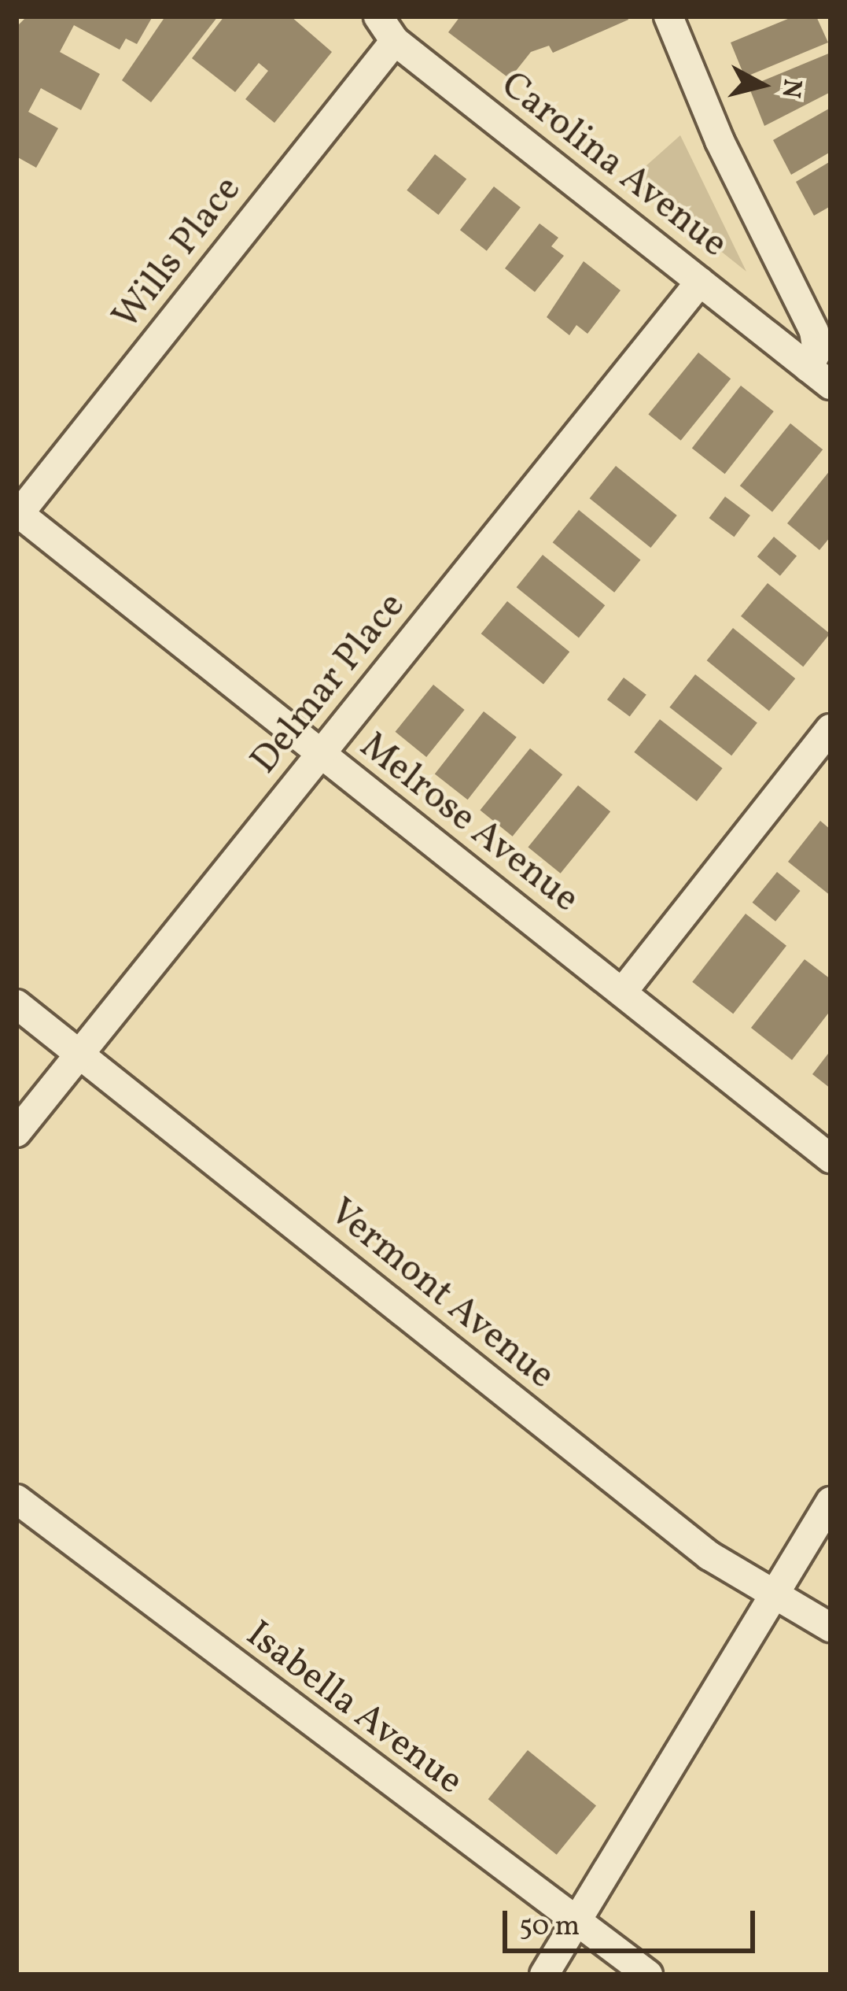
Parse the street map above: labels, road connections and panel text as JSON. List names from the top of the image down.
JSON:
{
  "streets": {
    "street": [
      "Carolina Avenue",
      "Wills Place",
      "Delmar Place",
      "Melrose Avenue",
      "Vermont Avenue",
      "Isabella Avenue"
    ]
  },
  "crossings": [
    ["Carolina Avenue", "Wills Place"],
    ["Carolina Avenue", "Delmar Place"],
    ["Wills Place", "Melrose Avenue"],
    ["Delmar Place", "Melrose Avenue"],
    ["Delmar Place", "Vermont Avenue"]
  ],
  "scale_bar": "50 m",
  "north": "right"
}
